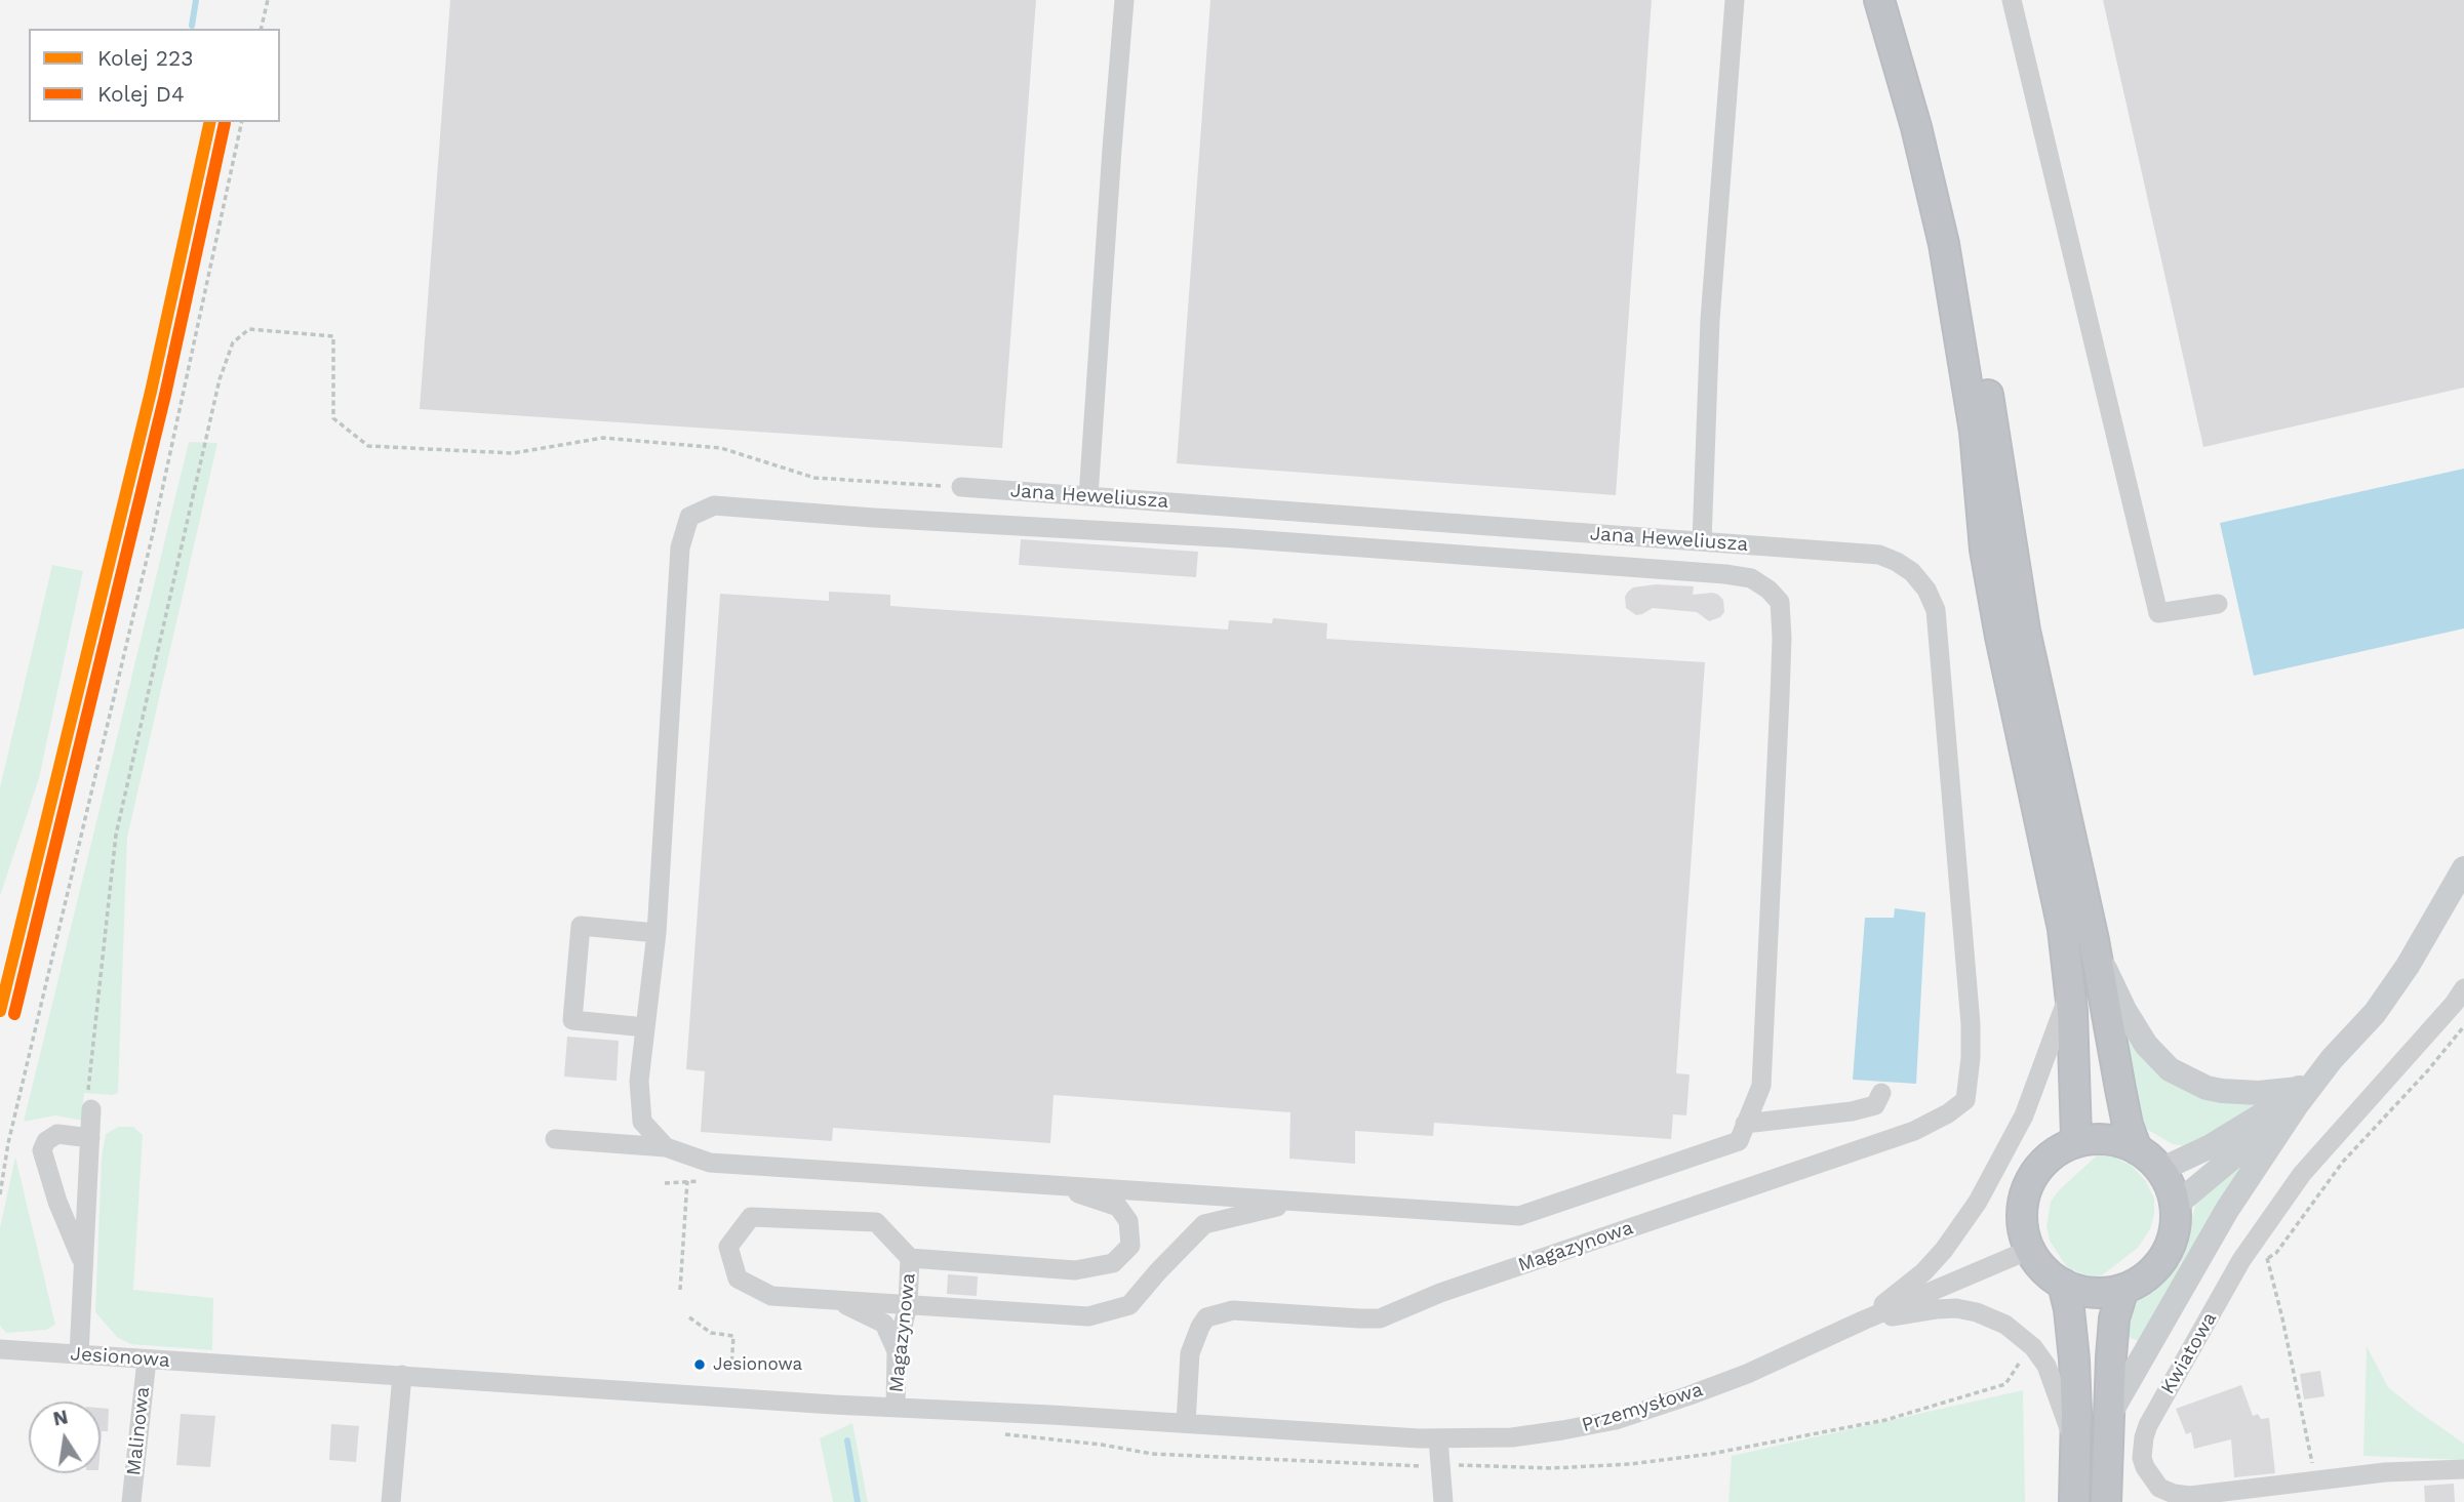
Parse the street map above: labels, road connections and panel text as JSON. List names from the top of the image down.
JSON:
{
  "streets": {
    "street": [
      "Jana Heweliusza",
      "Magazynowa",
      "Kwiatowa",
      "Jesionowa",
      "Przemysłowa",
      "Malinowa"
    ]
  },
  "crossings": [
    ["Jana Heweliusza", "Magazynowa"],
    ["Magazynowa", "Jesionowa"],
    ["Magazynowa", "Przemysłowa"],
    ["Jesionowa", "Przemysłowa"],
    ["Jesionowa", "Malinowa"]
  ],
  "places": ["Jesionowa"],
  "lines": ["rail line 223", "rail line D4"],
  "legend": ["Kolej 223", "Kolej D4"],
  "north": "top"
}
